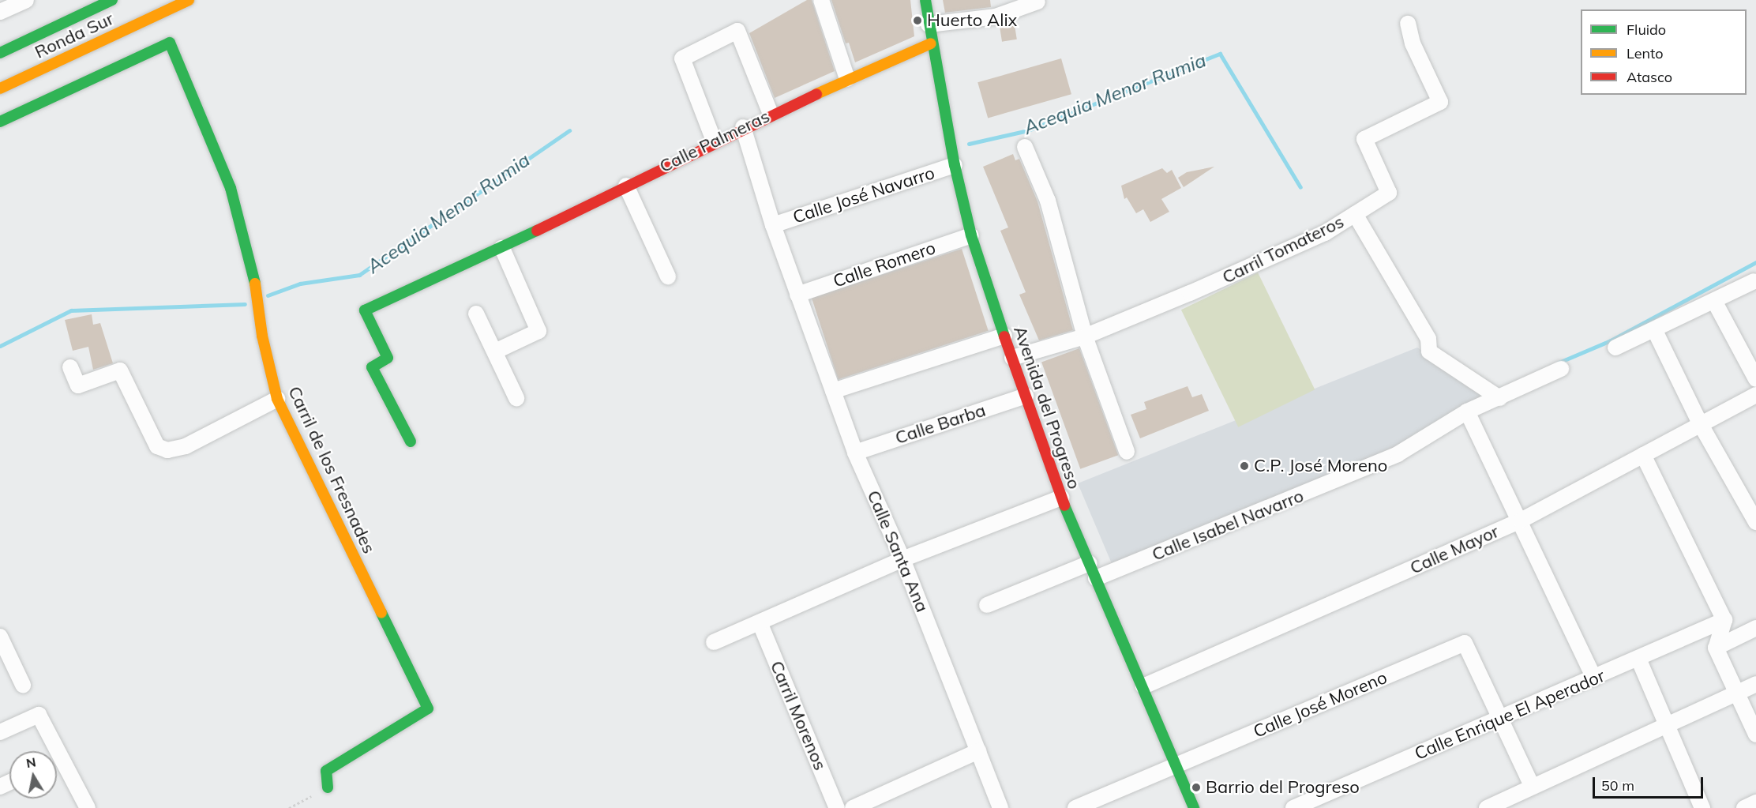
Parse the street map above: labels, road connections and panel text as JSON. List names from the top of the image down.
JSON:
{
  "streets": {
    "street": [
      "Ronda Sur",
      "Calle Palmeras",
      "Calle José Navarro",
      "Carril Tomateros",
      "Calle Romero",
      "Avenida del Progreso",
      "Calle Barba",
      "Carril de los Fresnades",
      "Calle Isabel Navarro",
      "Calle Mayor",
      "Calle Santa Ana",
      "Calle José Moreno",
      "Calle Enrique El Aperador",
      "Carril Morenos"
    ]
  },
  "crossings": [
    ["Calle Palmeras", "Avenida del Progreso"],
    ["Calle Palmeras", "Calle Santa Ana"],
    ["Calle José Navarro", "Avenida del Progreso"],
    ["Calle José Navarro", "Calle Santa Ana"],
    ["Carril Tomateros", "Avenida del Progreso"],
    ["Calle Romero", "Avenida del Progreso"],
    ["Calle Romero", "Calle Santa Ana"],
    ["Avenida del Progreso", "Calle Barba"],
    ["Avenida del Progreso", "Calle Isabel Navarro"],
    ["Avenida del Progreso", "Calle Mayor"],
    ["Avenida del Progreso", "Calle José Moreno"],
    ["Calle Barba", "Calle Santa Ana"],
    ["Calle José Moreno", "Calle Enrique El Aperador"]
  ],
  "water": ["Acequia Menor Rumia"],
  "places": ["Huerto Alix", "C.P. José Moreno", "Barrio del Progreso"],
  "legend": ["Fluido", "Lento", "Atasco"],
  "scale_bar": "50 m",
  "north": "top"
}
